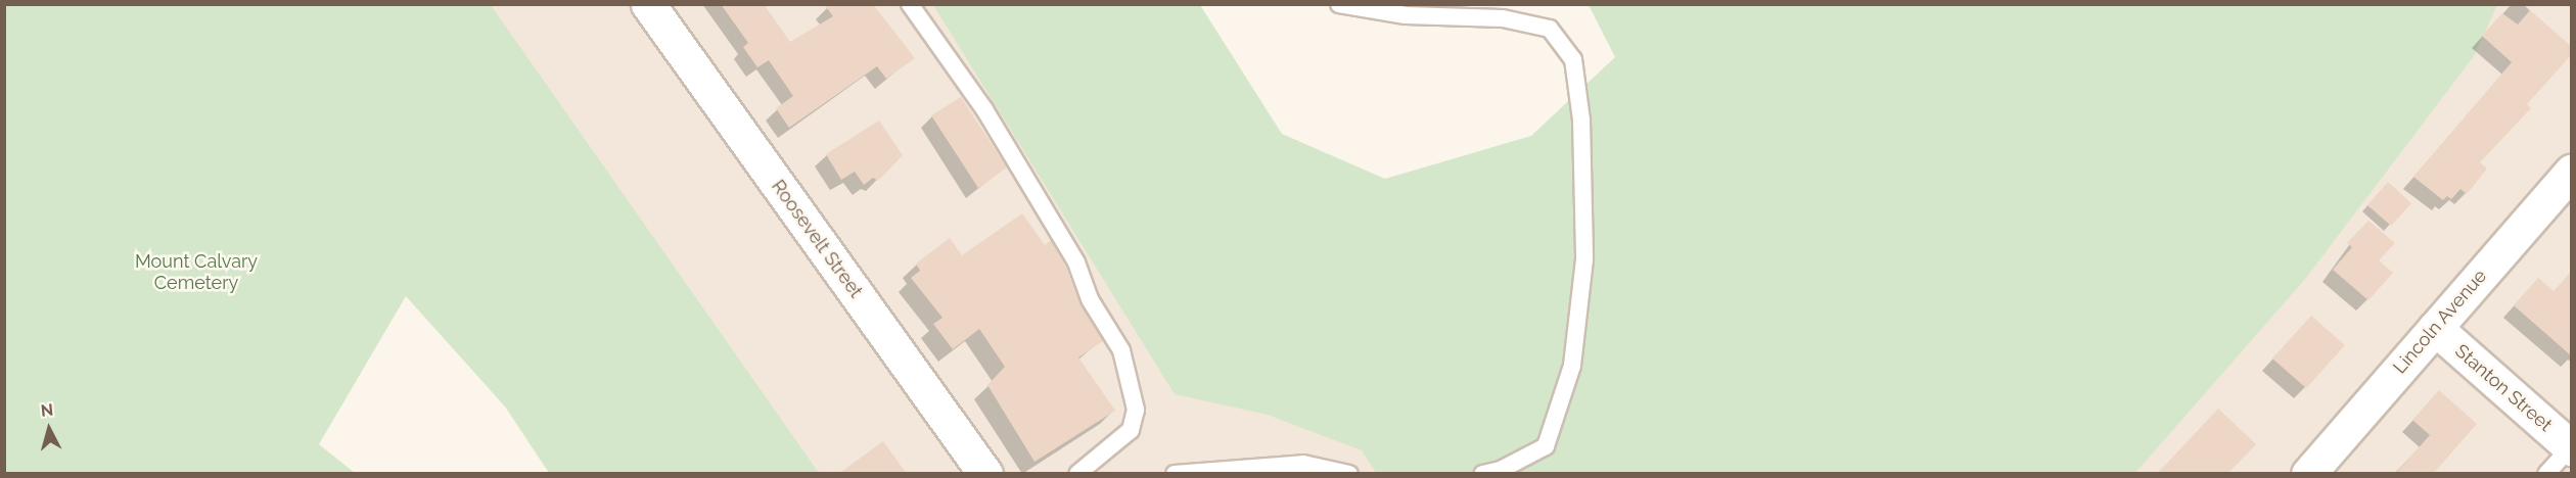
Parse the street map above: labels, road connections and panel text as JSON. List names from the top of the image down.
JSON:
{
  "streets": {
    "street": ["Roosevelt Street", "Lincoln Avenue", "Stanton Street"]
  },
  "crossings": [
    ["Lincoln Avenue", "Stanton Street"]
  ],
  "parks": ["Mount Calvary Cemetery"],
  "north": "top"
}
